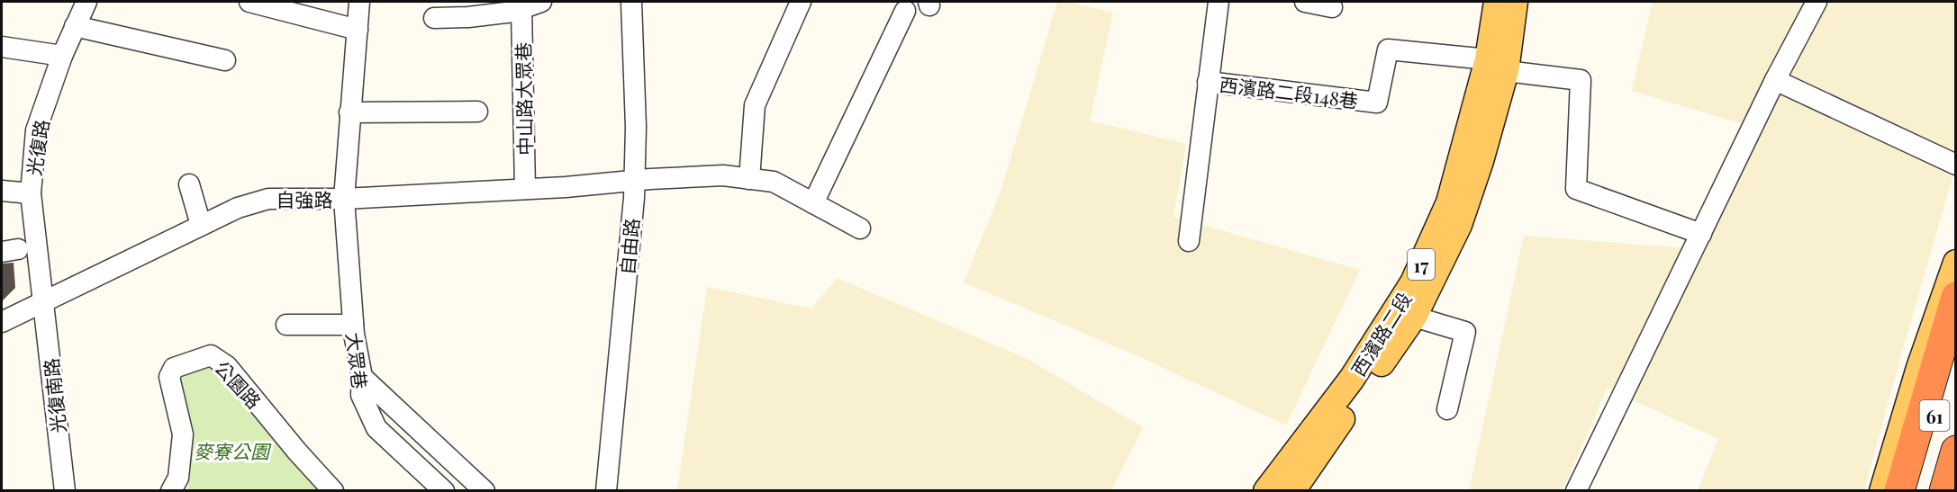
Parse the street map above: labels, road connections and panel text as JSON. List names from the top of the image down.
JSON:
{
  "streets": {
    "highway": ["61"],
    "main road": ["17", "西濱路二段"],
    "street": [
      "西濱路二段148巷",
      "中山路大眾巷",
      "光復路",
      "自強路",
      "自由路",
      "大眾巷",
      "公園路",
      "光復南路"
    ]
  },
  "crossings": [
    ["西濱路二段148巷", "西濱路二段"],
    ["中山路大眾巷", "自強路"],
    ["光復路", "自強路"],
    ["光復路", "光復南路"],
    ["自強路", "自由路"],
    ["自強路", "大眾巷"],
    ["自強路", "光復南路"]
  ],
  "parks": ["麥寮公園"]
}
